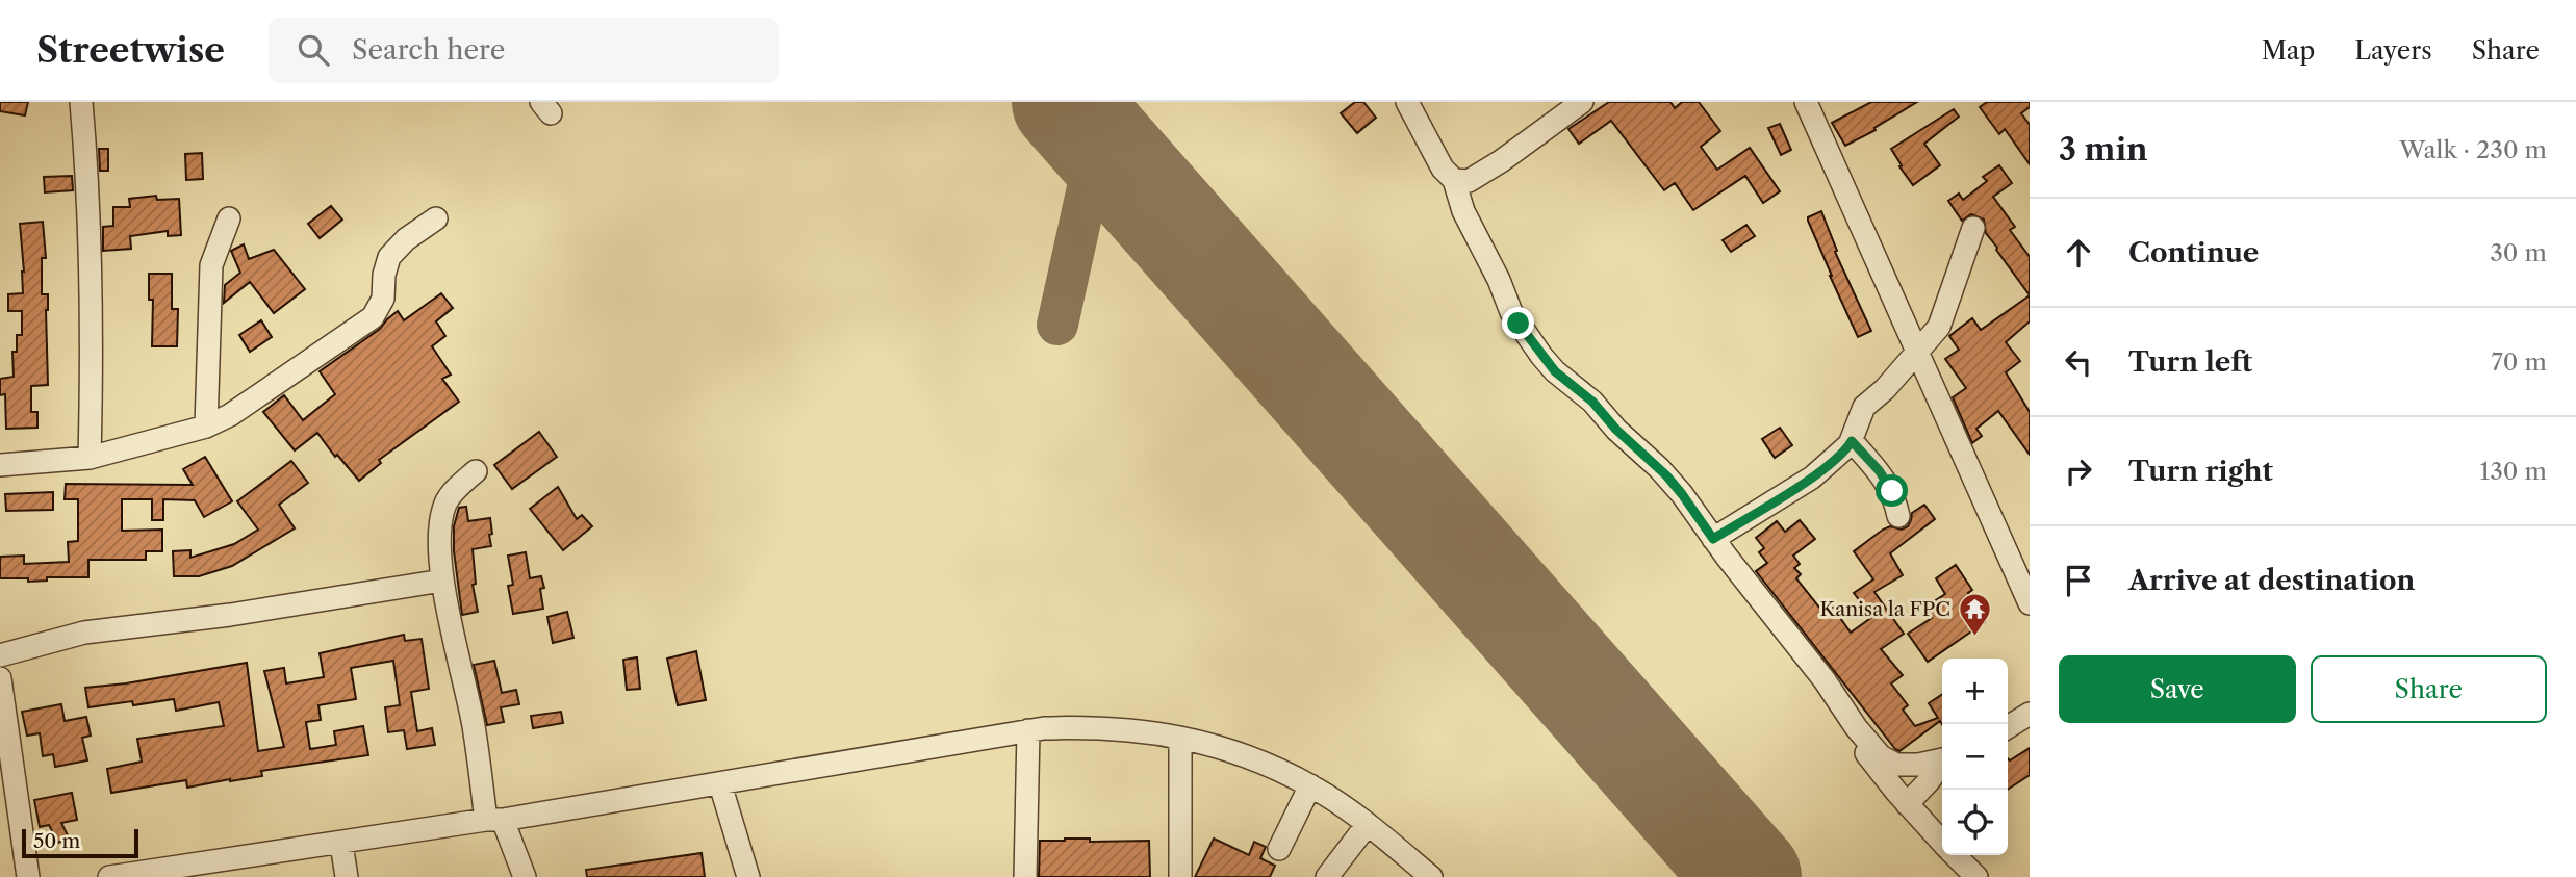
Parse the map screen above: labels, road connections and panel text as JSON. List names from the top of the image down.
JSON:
{
  "places": {
    "temple": ["Kanisa la FPC"]
  },
  "scale_bar": "50 m",
  "page": {
    "header": "Streetwise",
    "search": "Search here",
    "nav": ["Map", "Layers", "Share"],
    "heading": ["3 min", "Walk · 230 m"],
    "list": [
      ["Continue", "30 m"],
      ["Turn left", "70 m"],
      ["Turn right", "130 m"],
      "Arrive at destination"
    ],
    "buttons": ["Save", "Share"],
    "map_buttons": ["+", "−"],
    "scale": "50 m"
  }
}
